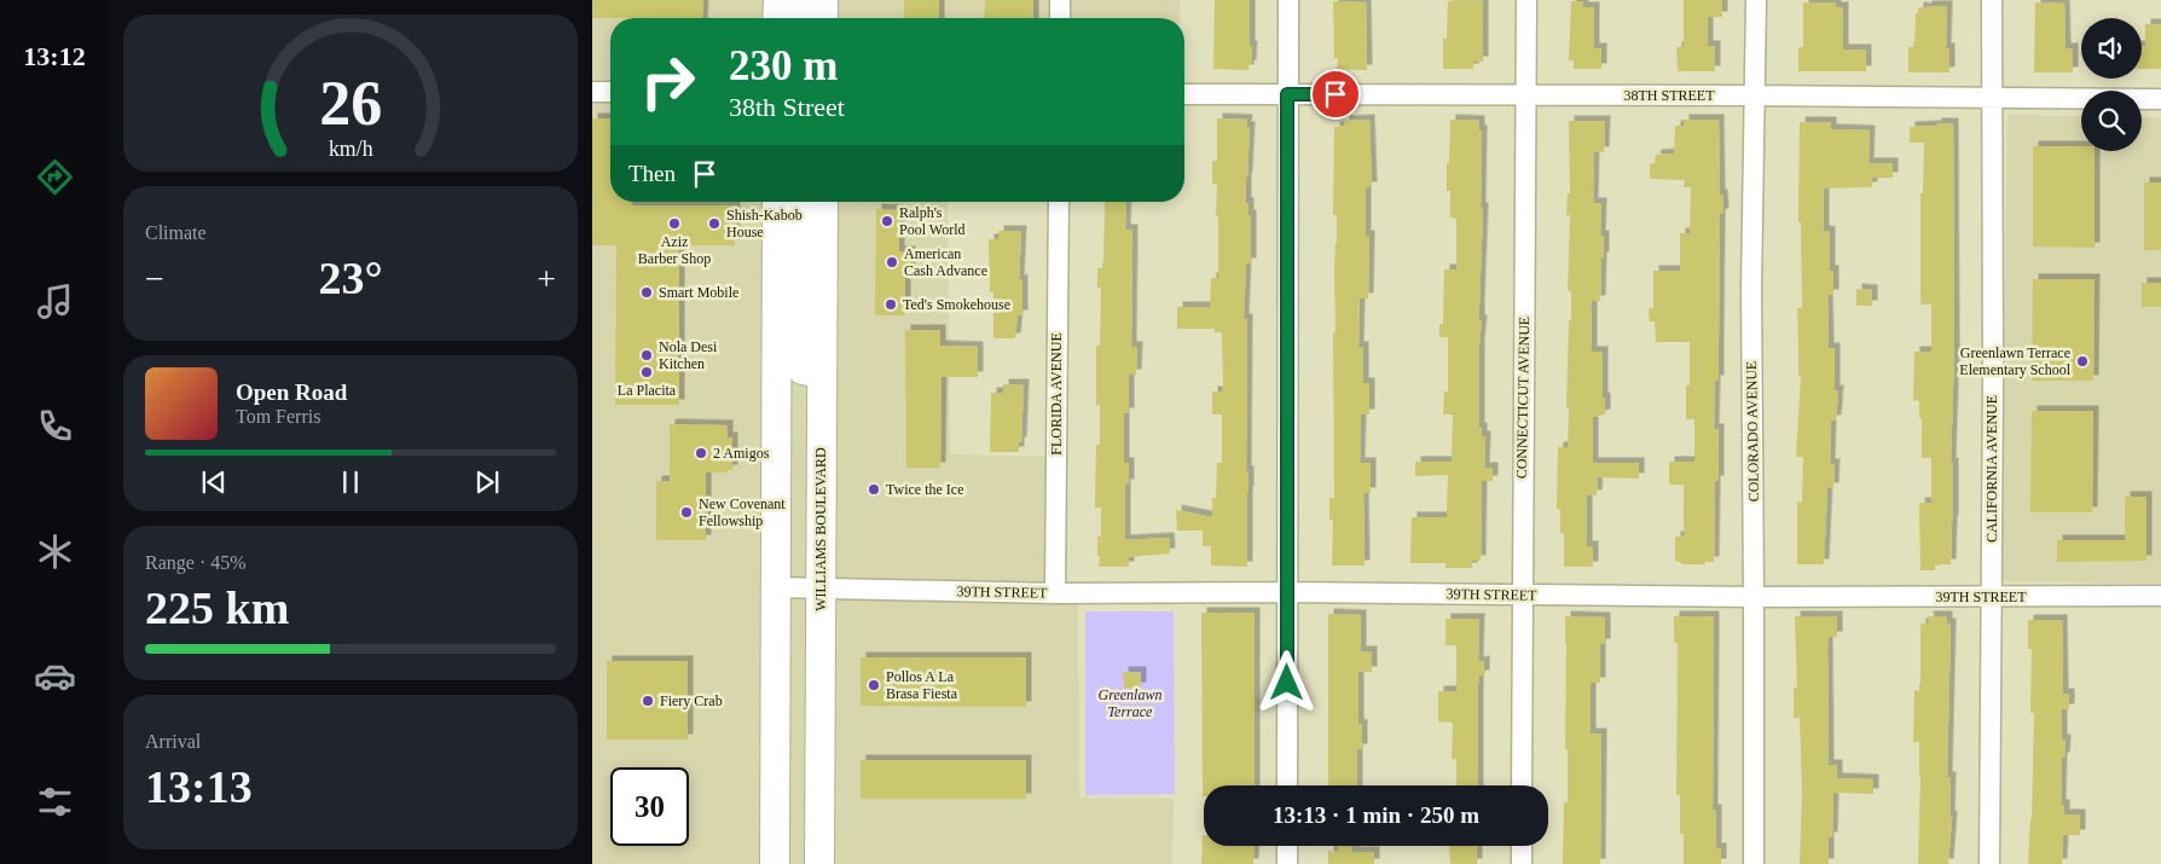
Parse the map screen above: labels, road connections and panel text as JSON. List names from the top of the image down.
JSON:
{
  "streets": {
    "main road": ["WILLIAMS BOULEVARD"],
    "street": [
      "38TH STREET",
      "FLORIDA AVENUE",
      "CONNECTICUT AVENUE",
      "COLORADO AVENUE",
      "CALIFORNIA AVENUE",
      "39TH STREET"
    ]
  },
  "crossings": [
    ["38TH STREET", "CONNECTICUT AVENUE"],
    ["38TH STREET", "COLORADO AVENUE"],
    ["38TH STREET", "CALIFORNIA AVENUE"],
    ["FLORIDA AVENUE", "39TH STREET"],
    ["CONNECTICUT AVENUE", "39TH STREET"],
    ["COLORADO AVENUE", "39TH STREET"],
    ["CALIFORNIA AVENUE", "39TH STREET"],
    ["WILLIAMS BOULEVARD", "39TH STREET"]
  ],
  "parks": ["Greenlawn Terrace"],
  "places": [
    "Ralph's Pool World",
    "Aziz Barber Shop",
    "Shish-Kabob House",
    "American Cash Advance",
    "Smart Mobile",
    "Ted's Smokehouse",
    "Nola Desi Kitchen",
    "Greenlawn Terrace Elementary School",
    "La Placita",
    "2 Amigos",
    "Twice the Ice",
    "New Covenant Fellowship",
    "Pollos A La Brasa Fiesta",
    "Fiery Crab"
  ],
  "page": {
    "tabs": "13:12",
    "turn": ["230 m", "38th Street"],
    "then": "Then",
    "tile": [
      "Climate",
      ["Range · 45%", "225 km"],
      ["Arrival", "13:13"]
    ],
    "heat": ["−", "23°", "+"],
    "song": ["Open Road", "Tom Ferris"],
    "limit": "30",
    "trip": "13:13 · 1 min · 250 m",
    "gauge": ["26", "km/h"]
  }
}
